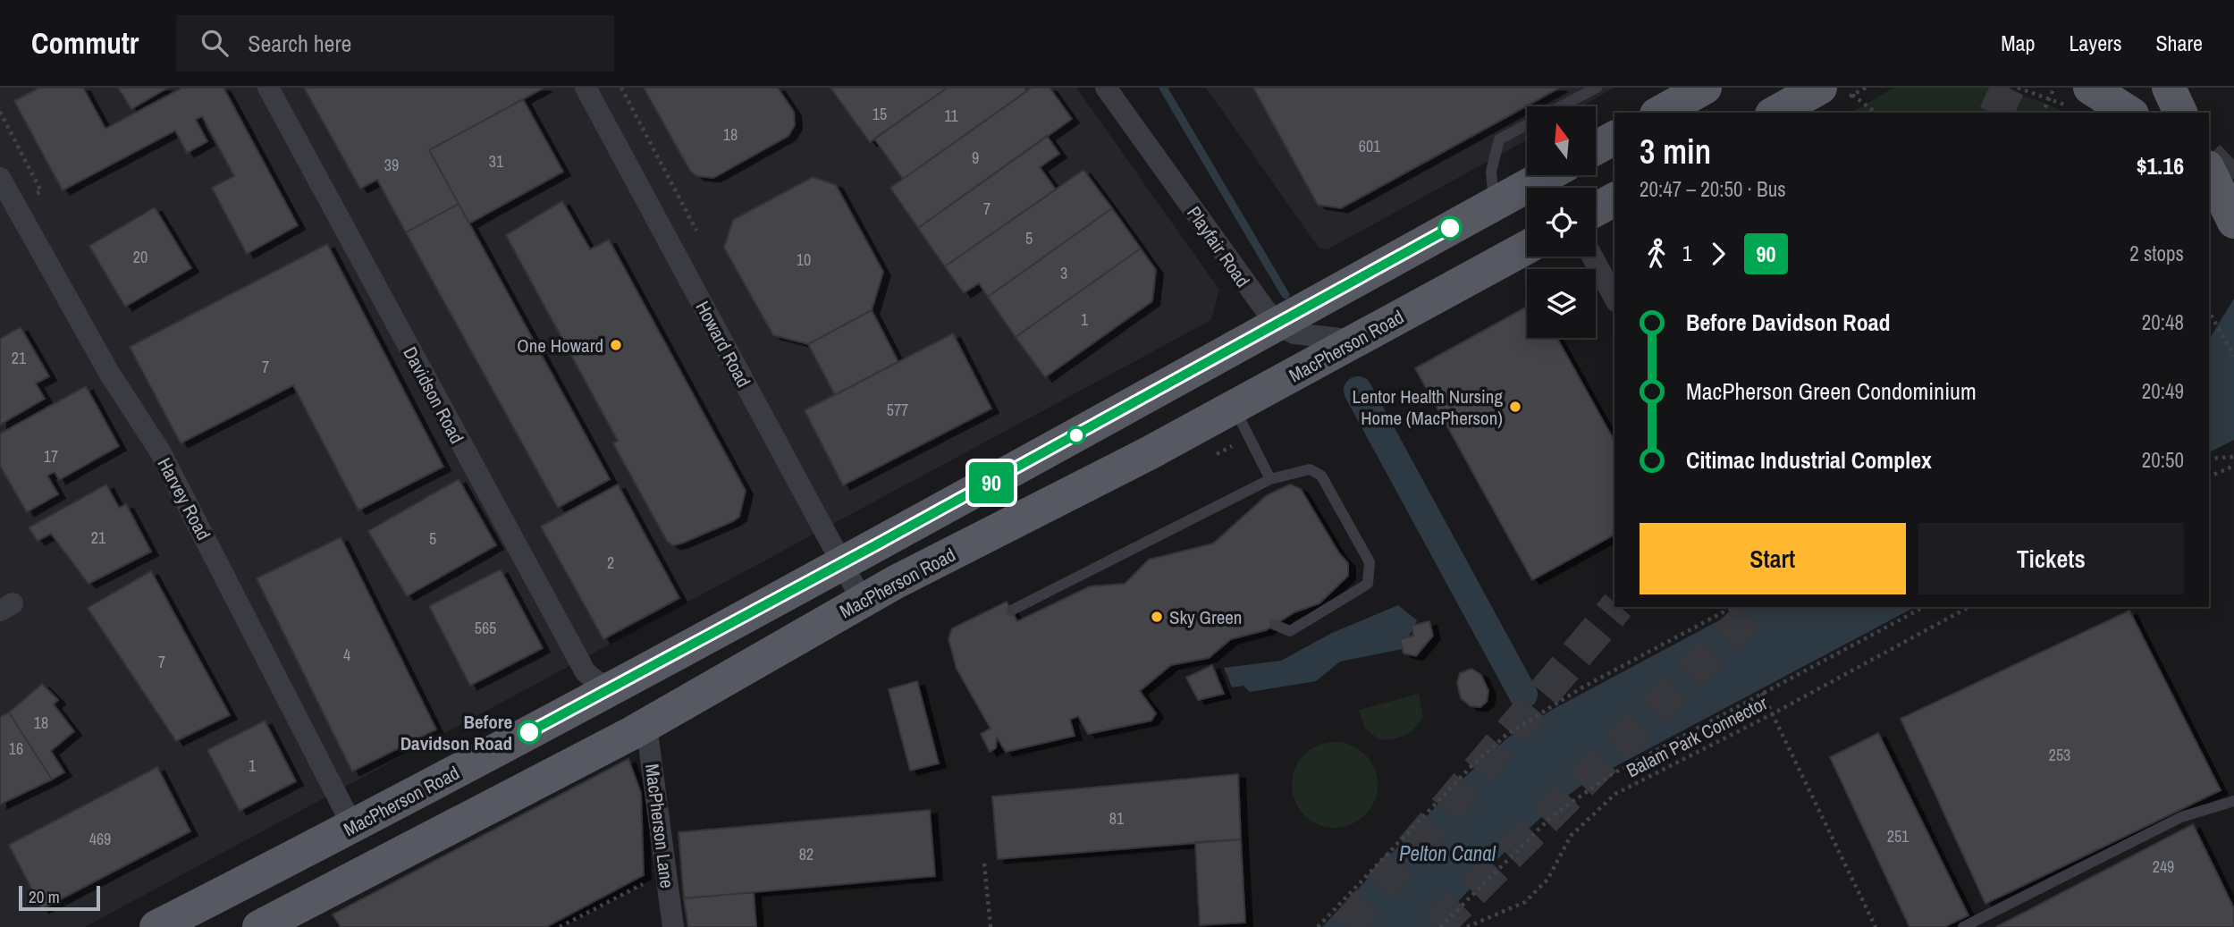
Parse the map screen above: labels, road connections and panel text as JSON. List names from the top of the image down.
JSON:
{
  "streets": {
    "main road": ["MacPherson Road"],
    "street": [
      "Playfair Road",
      "Howard Road",
      "Davidson Road",
      "Harvey Road",
      "MacPherson Lane"
    ],
    "path": ["Balam Park Connector"]
  },
  "crossings": [
    ["Playfair Road", "MacPherson Road"],
    ["Howard Road", "MacPherson Road"],
    ["MacPherson Road", "Davidson Road"],
    ["MacPherson Road", "Harvey Road"],
    ["MacPherson Road", "MacPherson Lane"]
  ],
  "water": ["Pelton Canal"],
  "places": [
    "One Howard",
    "Lentor Health Nursing Home (MacPherson)",
    "Sky Green",
    "Before Davidson Road"
  ],
  "lines": ["bus line 90"],
  "house_numbers": [
    "15",
    "11",
    "18",
    "601",
    "9",
    "31",
    "39",
    "7",
    "5",
    "20",
    "10",
    "3",
    "1",
    "21",
    "7",
    "577",
    "17",
    "21",
    "5",
    "2",
    "565",
    "4",
    "7",
    "18",
    "16",
    "253",
    "1",
    "81",
    "251",
    "469",
    "82",
    "249"
  ],
  "scale_bar": "20 m",
  "north": "top",
  "page": {
    "header": "Commutr",
    "search": "Search here",
    "nav": ["Map", "Layers", "Share"],
    "on_map": "90",
    "heading": ["3 min", "20:47 – 20:50 · Bus", "$1.16"],
    "legs": ["1", "90", "2 stops"],
    "list": [
      {
        "name": "Before Davidson Road",
        "value": "20:48"
      },
      {
        "name": "MacPherson Green Condominium",
        "value": "20:49"
      },
      {
        "name": "Citimac Industrial Complex",
        "value": "20:50"
      }
    ],
    "buttons": ["Start", "Tickets"],
    "scale": "20 m"
  }
}
